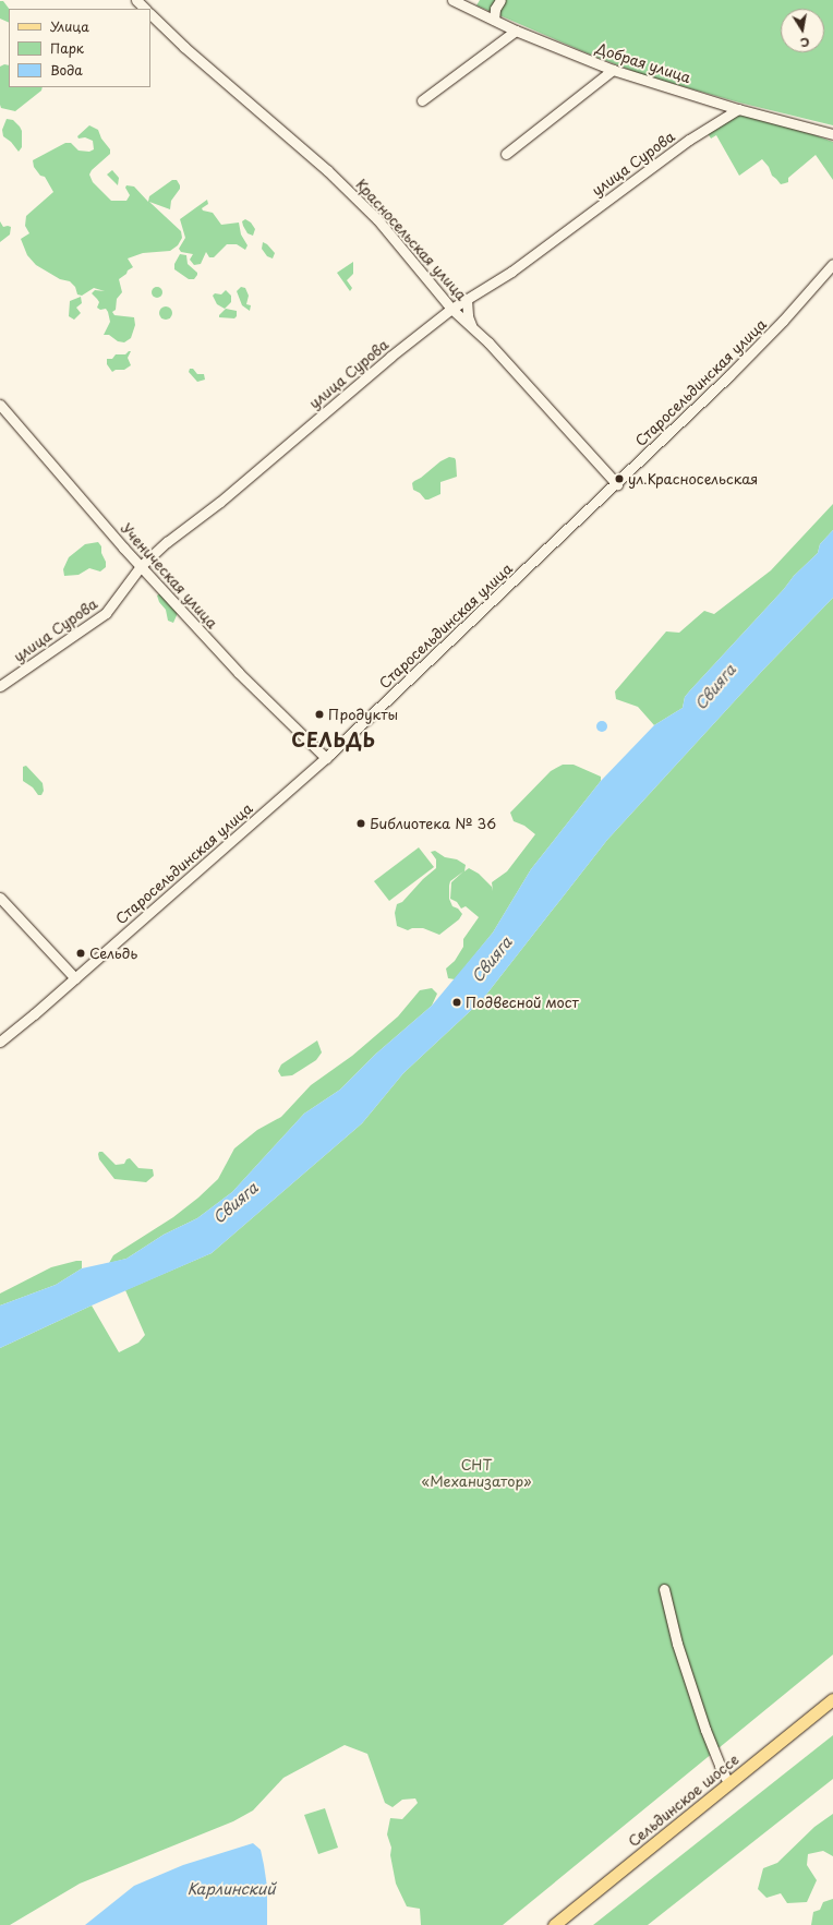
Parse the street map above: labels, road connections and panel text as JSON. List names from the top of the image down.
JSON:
{
  "streets": {
    "main road": ["Сельдинское шоссе"],
    "street": [
      "Добрая улица",
      "улица Сурова",
      "Красносельская улица",
      "Старосельдинская улица",
      "Ученическая улица"
    ]
  },
  "crossings": [
    ["Добрая улица", "улица Сурова"],
    ["улица Сурова", "Красносельская улица"],
    ["улица Сурова", "Ученическая улица"],
    ["Красносельская улица", "Старосельдинская улица"],
    ["Старосельдинская улица", "Ученическая улица"]
  ],
  "districts": ["СЕЛЬДЬ"],
  "water": ["Свияга", "Карлинский"],
  "parks": ["СНТ «Механизатор»"],
  "places": [
    "ул.Красносельская",
    "Продукты",
    "Библиотека № 36",
    "Сельдь",
    "Подвесной мост"
  ],
  "legend": ["Улица", "Парк", "Вода"],
  "north": "bottom"
}
